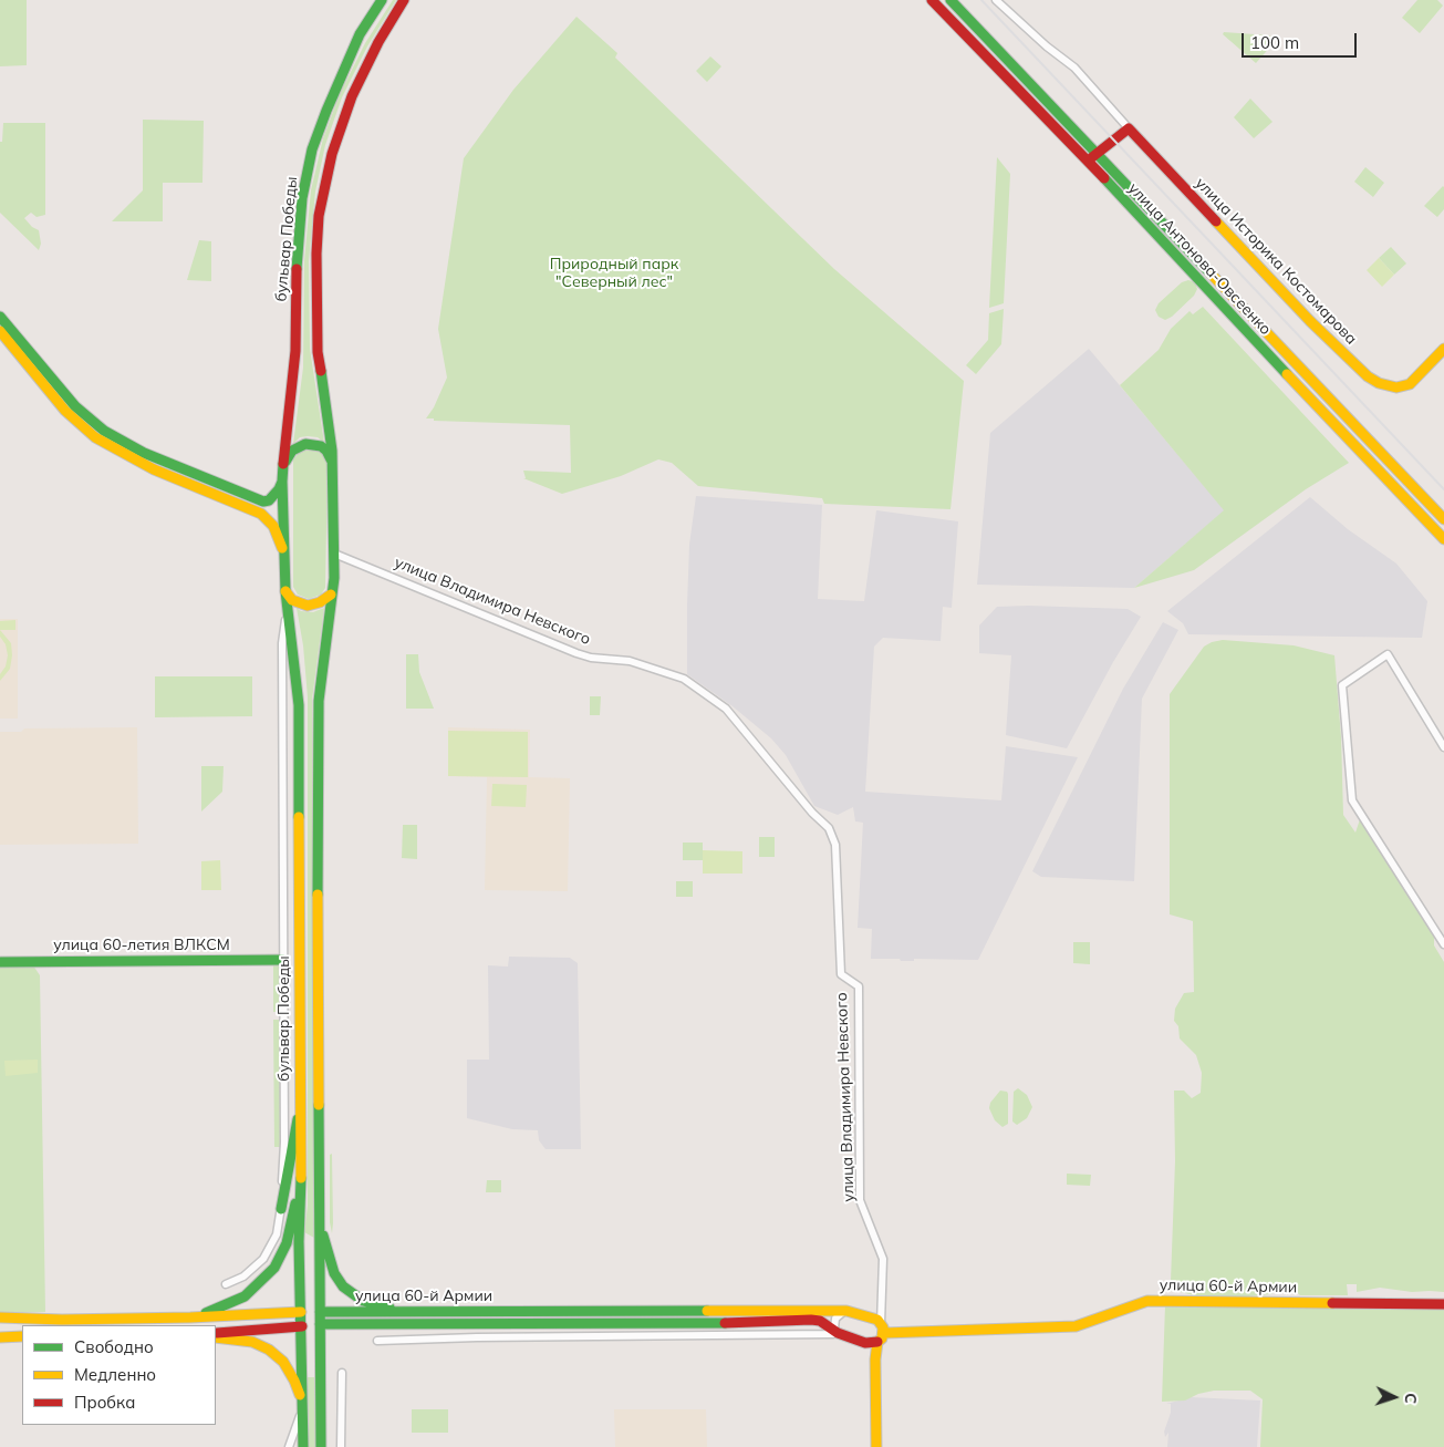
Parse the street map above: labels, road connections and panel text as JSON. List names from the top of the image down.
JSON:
{
  "streets": {
    "main road": [
      "бульвар Победы",
      "улица Антонова-Овсеенко",
      "улица Историка Костомарова",
      "улица Владимира Невского",
      "улица 60-летия ВЛКСМ",
      "улица 60-й Армии"
    ]
  },
  "crossings": [
    ["бульвар Победы", "улица Владимира Невского"],
    ["бульвар Победы", "улица 60-й Армии"],
    ["улица Владимира Невского", "улица 60-й Армии"]
  ],
  "parks": ["Природный парк \"Северный лес\""],
  "legend": ["Свободно", "Медленно", "Пробка"],
  "scale_bar": "100 m",
  "north": "right"
}
